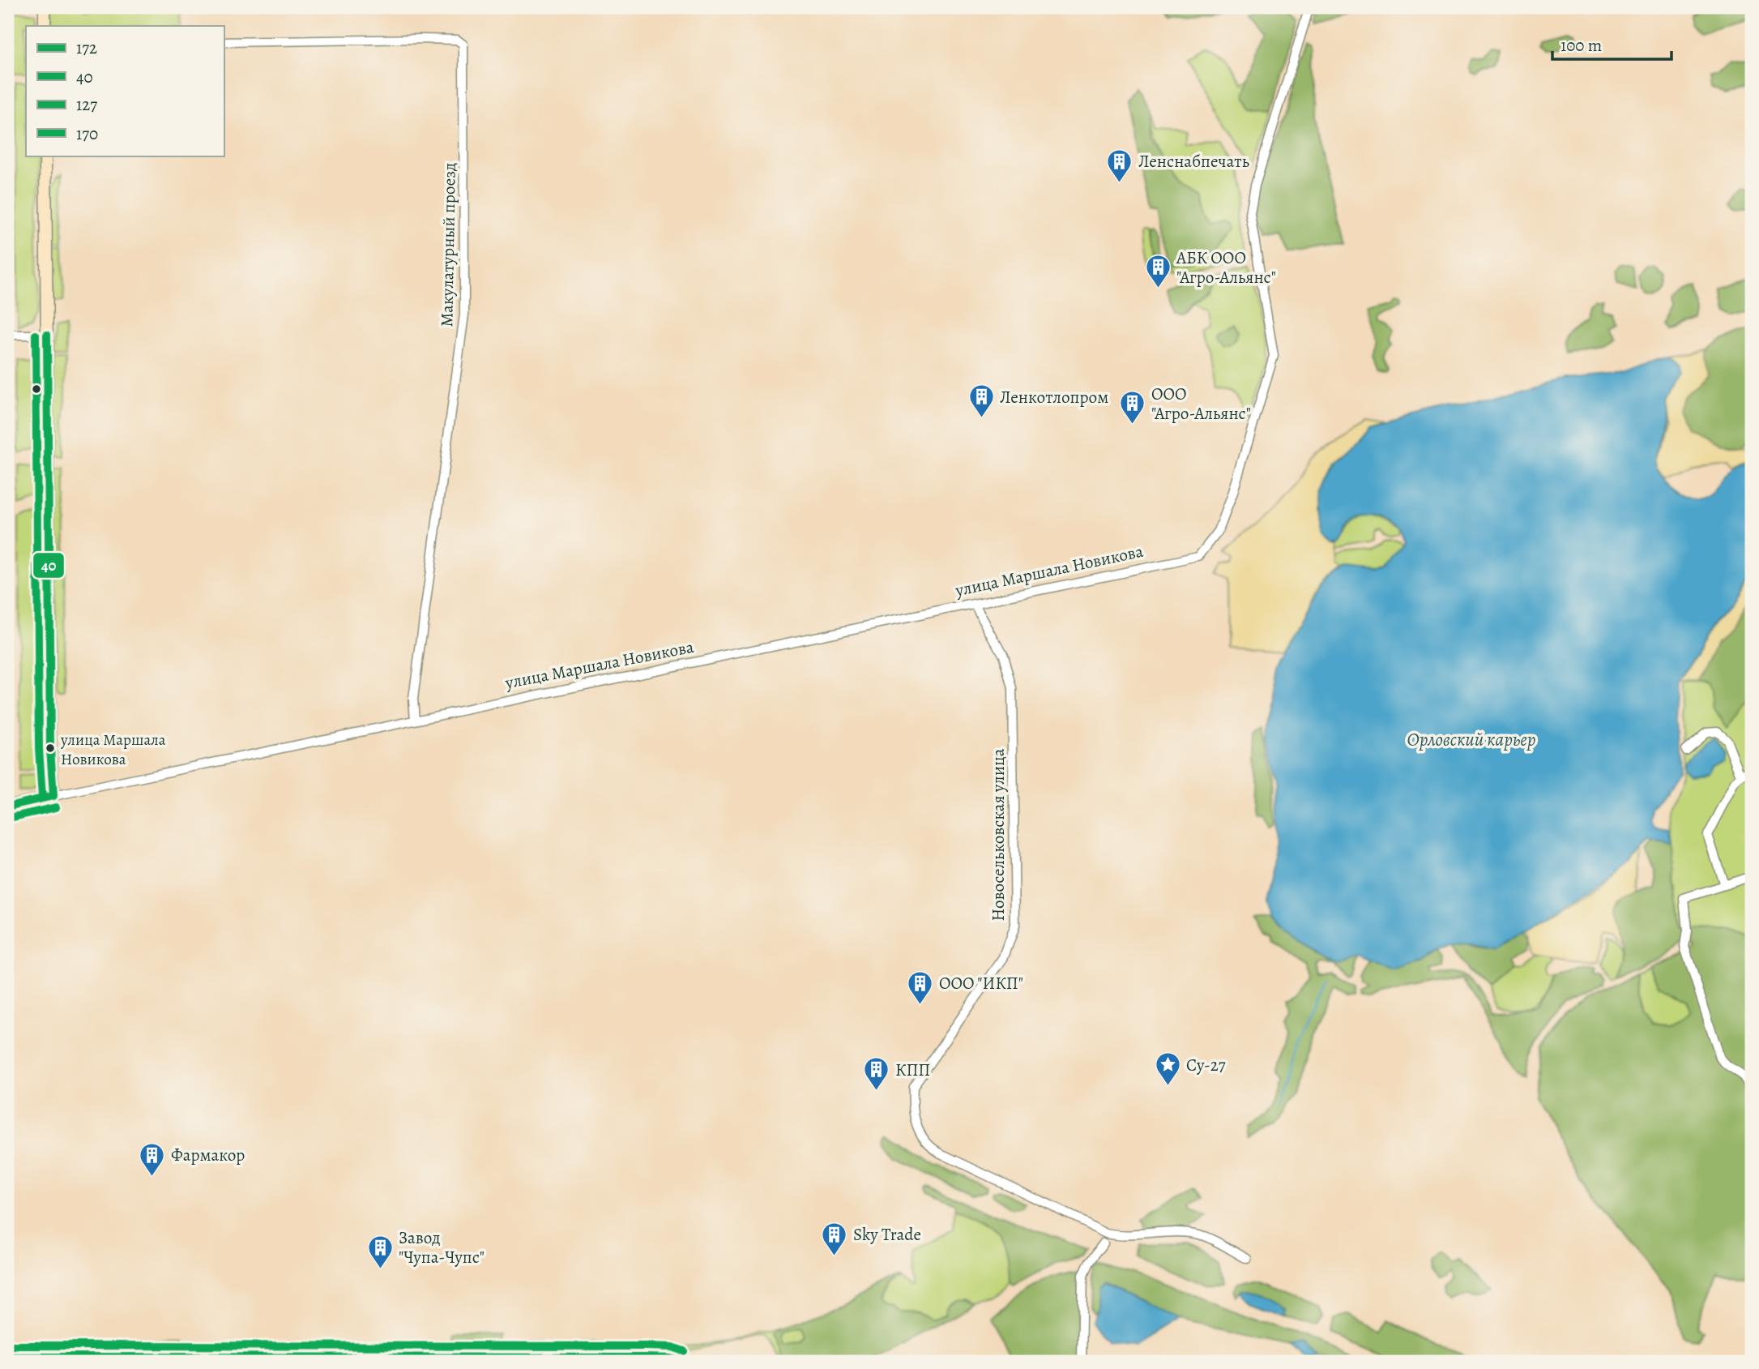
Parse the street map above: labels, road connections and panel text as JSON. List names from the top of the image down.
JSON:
{
  "streets": {
    "street": ["Макулатурный проезд", "улица Маршала Новикова", "Новосельковская улица"]
  },
  "crossings": [
    ["Макулатурный проезд", "улица Маршала Новикова"],
    ["улица Маршала Новикова", "Новосельковская улица"]
  ],
  "water": ["Орловский карьер"],
  "places": {
    "building": [
      "Ленснабпечать",
      "АБК ООО \"Агро-Альянс\"",
      "Ленкотлопром",
      "ООО \"Агро-Альянс\"",
      "ООО \"ИКП\"",
      "КПП",
      "Фармакор",
      "Sky Trade",
      "Завод \"Чупа-Чупс\""
    ],
    "other": ["улица Маршала Новикова"],
    "place": ["Су-27"]
  },
  "lines": [
    "transit line 40",
    "transit line 127",
    "transit line 170",
    "transit line 172"
  ],
  "legend": [
    "172",
    "40",
    "127",
    "170"
  ],
  "scale_bar": "100 m"
}
